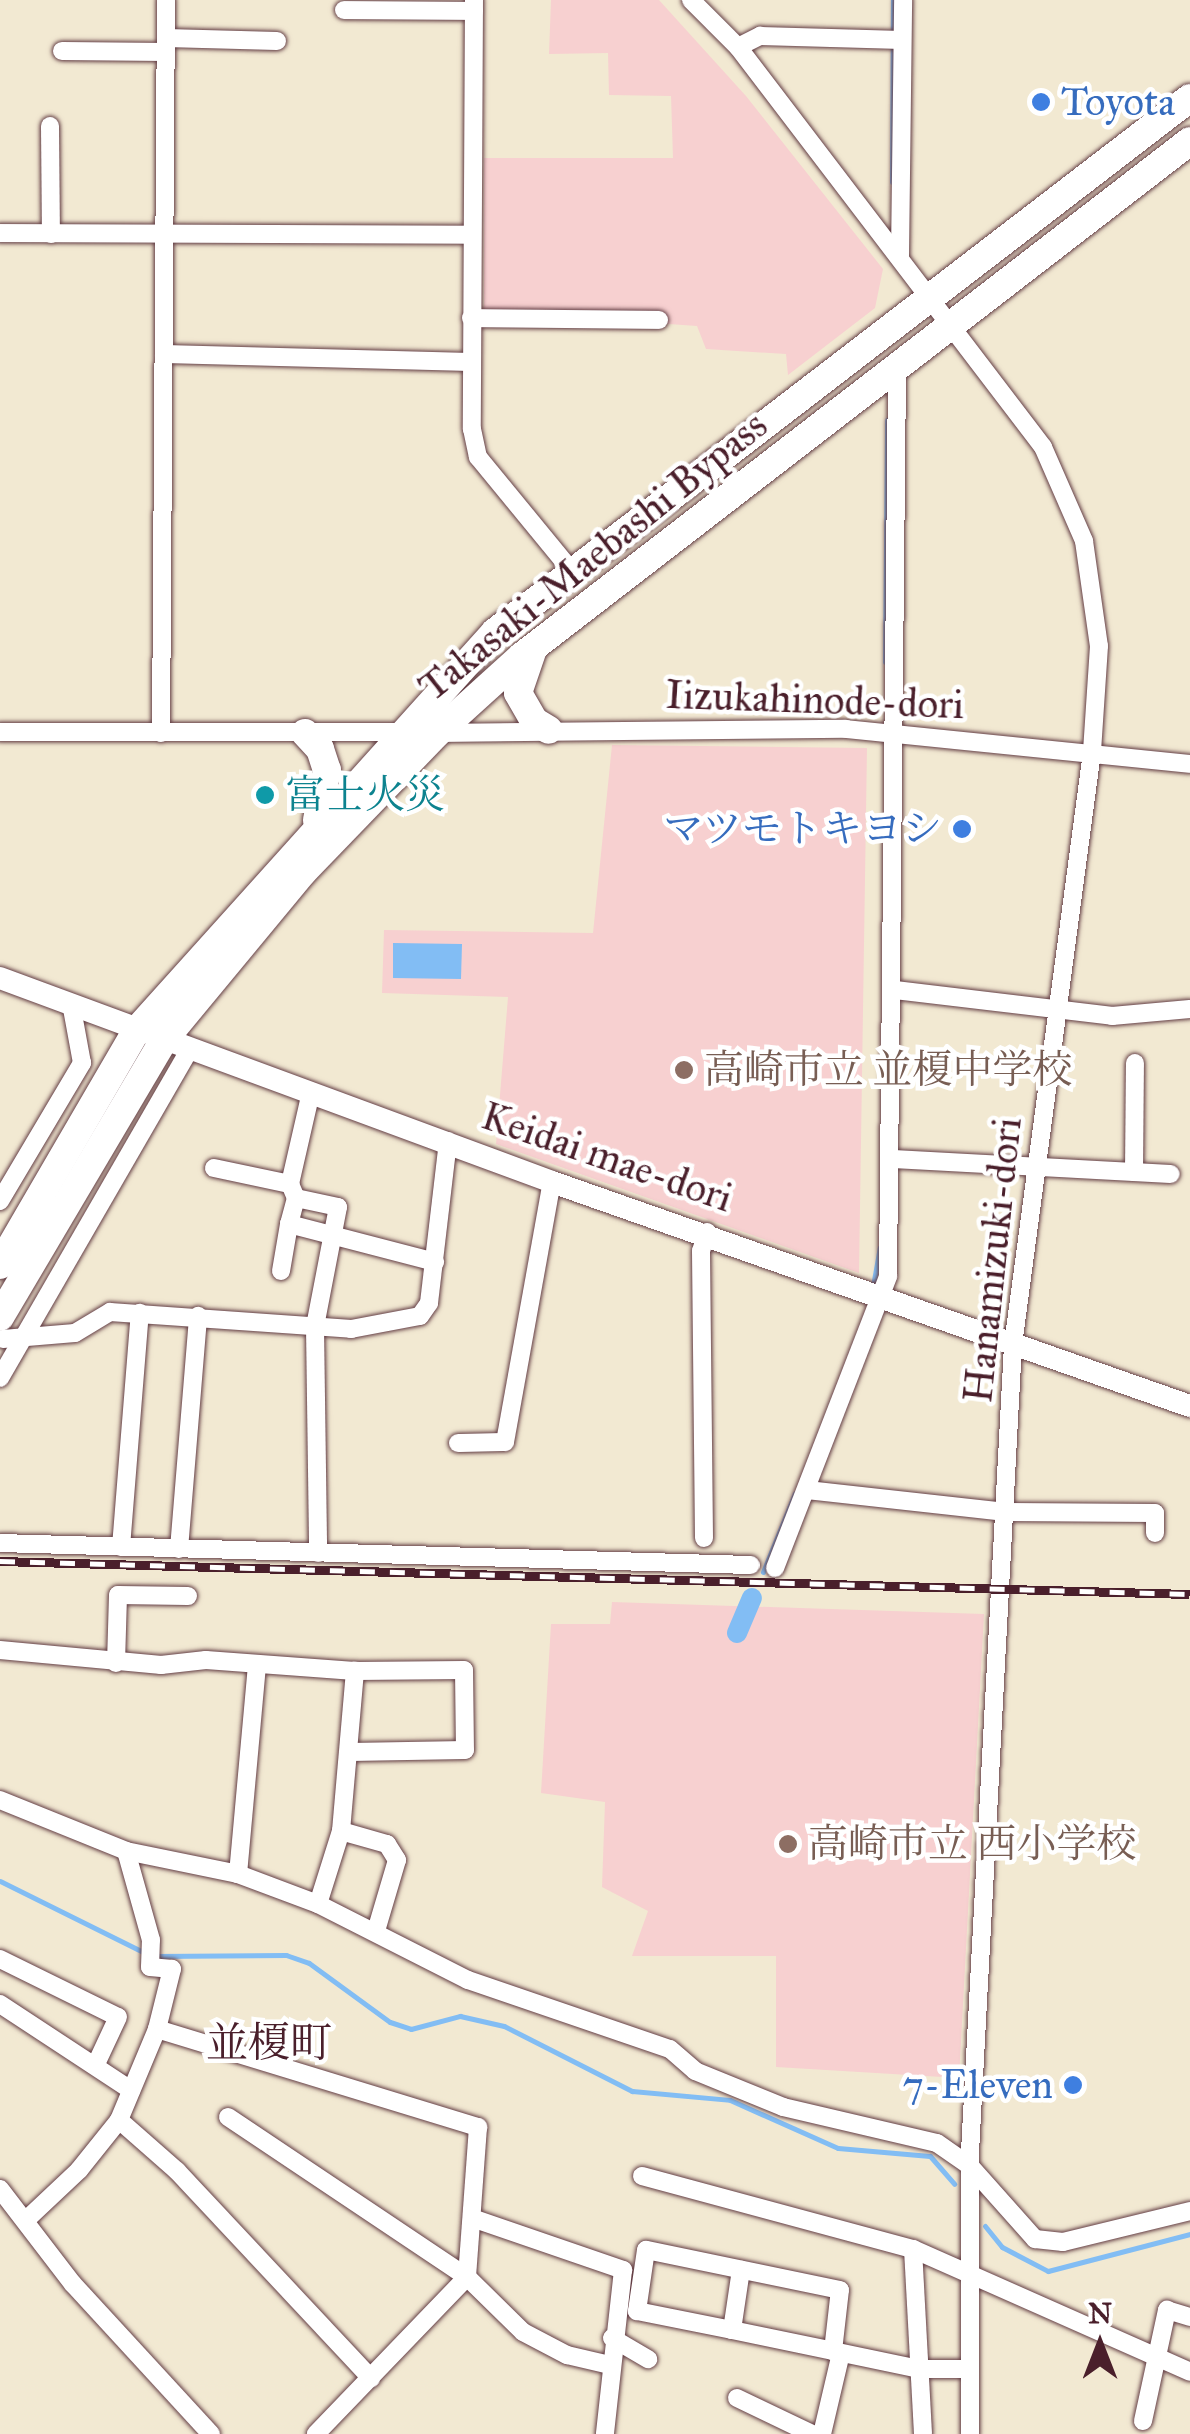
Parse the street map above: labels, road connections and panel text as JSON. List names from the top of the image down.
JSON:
{
  "streets": {
    "highway": ["Takasaki-Maebashi Bypass"],
    "main road": ["Keidai mae-dori"],
    "street": ["Iizukahinode-dori", "Hanamizuki-dori"]
  },
  "crossings": [
    ["Takasaki-Maebashi Bypass", "Iizukahinode-dori"],
    ["Takasaki-Maebashi Bypass", "Keidai mae-dori"],
    ["Takasaki-Maebashi Bypass", "Hanamizuki-dori"],
    ["Iizukahinode-dori", "Hanamizuki-dori"],
    ["Keidai mae-dori", "Hanamizuki-dori"]
  ],
  "districts": ["並榎町"],
  "places": [
    "Toyota",
    "富士火災",
    "マツモトキヨシ",
    "高崎市立 並榎中学校",
    "高崎市立 西小学校",
    "7-Eleven"
  ],
  "north": "top"
}
